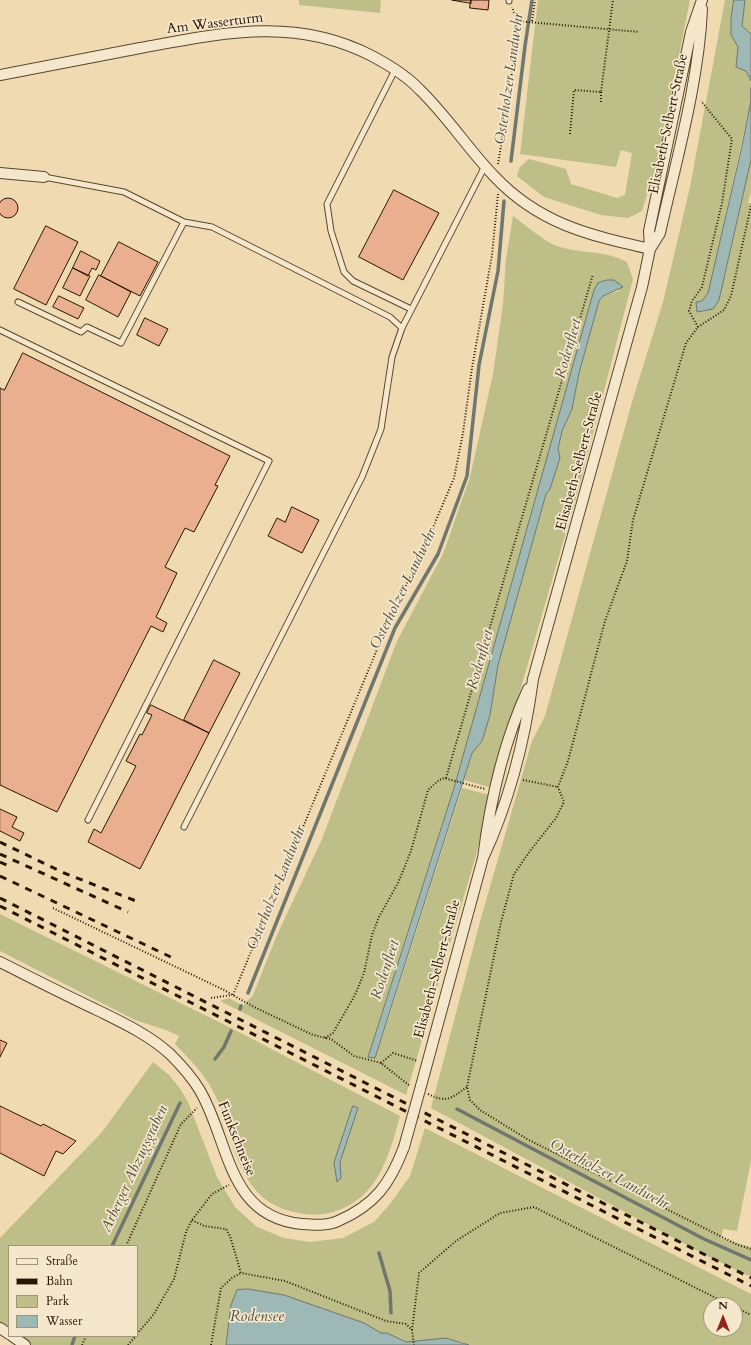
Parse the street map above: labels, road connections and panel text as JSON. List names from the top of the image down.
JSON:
{
  "streets": {
    "street": ["Am Wasserturm", "Elisabeth-Selbert-Straße", "Funkschneise"]
  },
  "crossings": [
    ["Am Wasserturm", "Elisabeth-Selbert-Straße"],
    ["Elisabeth-Selbert-Straße", "Funkschneise"]
  ],
  "water": [
    "Osterholzer Landwehr",
    "Rodenfleet",
    "Arberger Abzugsgraben",
    "Rodensee"
  ],
  "legend": [
    "Straße",
    "Bahn",
    "Park",
    "Wasser"
  ],
  "north": "top"
}
